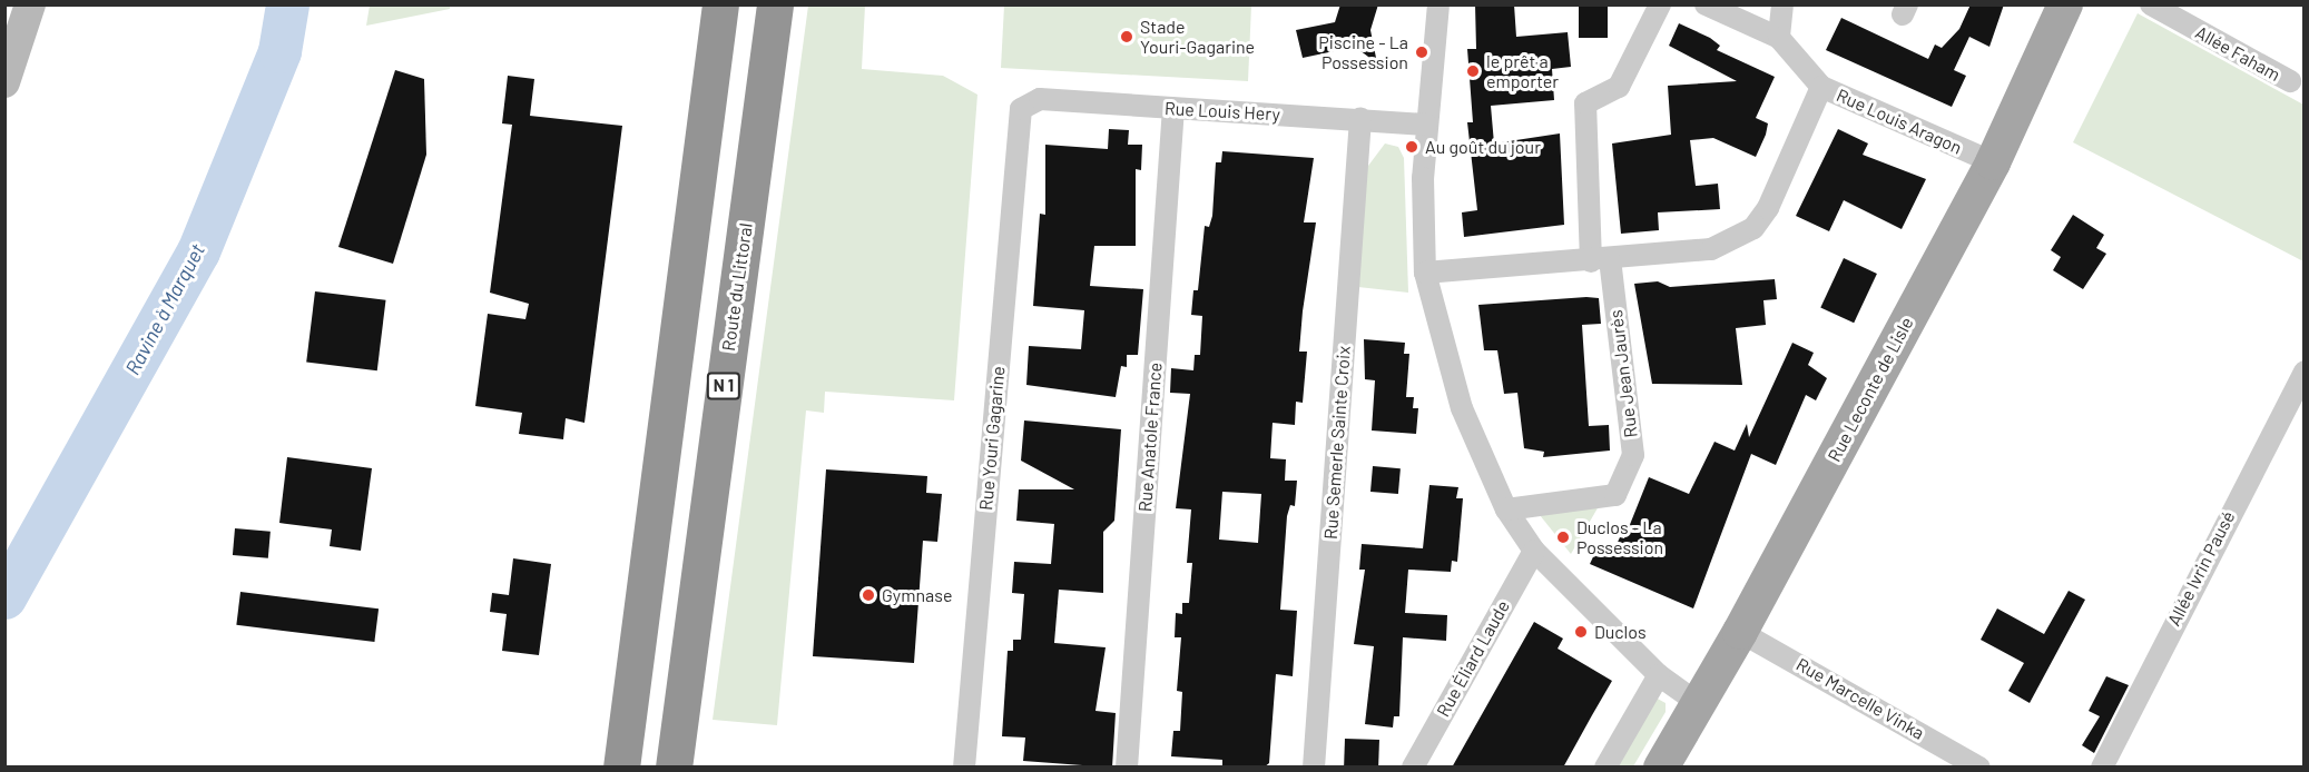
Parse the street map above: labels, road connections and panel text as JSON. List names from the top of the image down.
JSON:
{
  "streets": {
    "highway": ["Route du Littoral", "N 1"],
    "main road": ["Rue Leconte de Lisle"],
    "street": [
      "Allée Faham",
      "Rue Louis Hery",
      "Rue Louis Aragon",
      "Rue Jean Jaurès",
      "Rue Anatole France",
      "Rue Youri Gagarine",
      "Rue Semerle Sainte Croix",
      "Allée Ivrin Pausé",
      "Rue Éliard Laude",
      "Rue Marcelle Vinka"
    ]
  },
  "crossings": [
    ["Rue Louis Hery", "Rue Anatole France"],
    ["Rue Louis Hery", "Rue Youri Gagarine"],
    ["Rue Louis Hery", "Rue Semerle Sainte Croix"],
    ["Rue Louis Aragon", "Rue Leconte de Lisle"],
    ["Rue Leconte de Lisle", "Rue Marcelle Vinka"]
  ],
  "water": ["Ravine à Marquet"],
  "places": [
    "Stade Youri-Gagarine",
    "Piscine - La Possession",
    "le prêt a emporter",
    "Au goût du jour",
    "Duclos - La Possession",
    "Gymnase",
    "Duclos"
  ]
}
